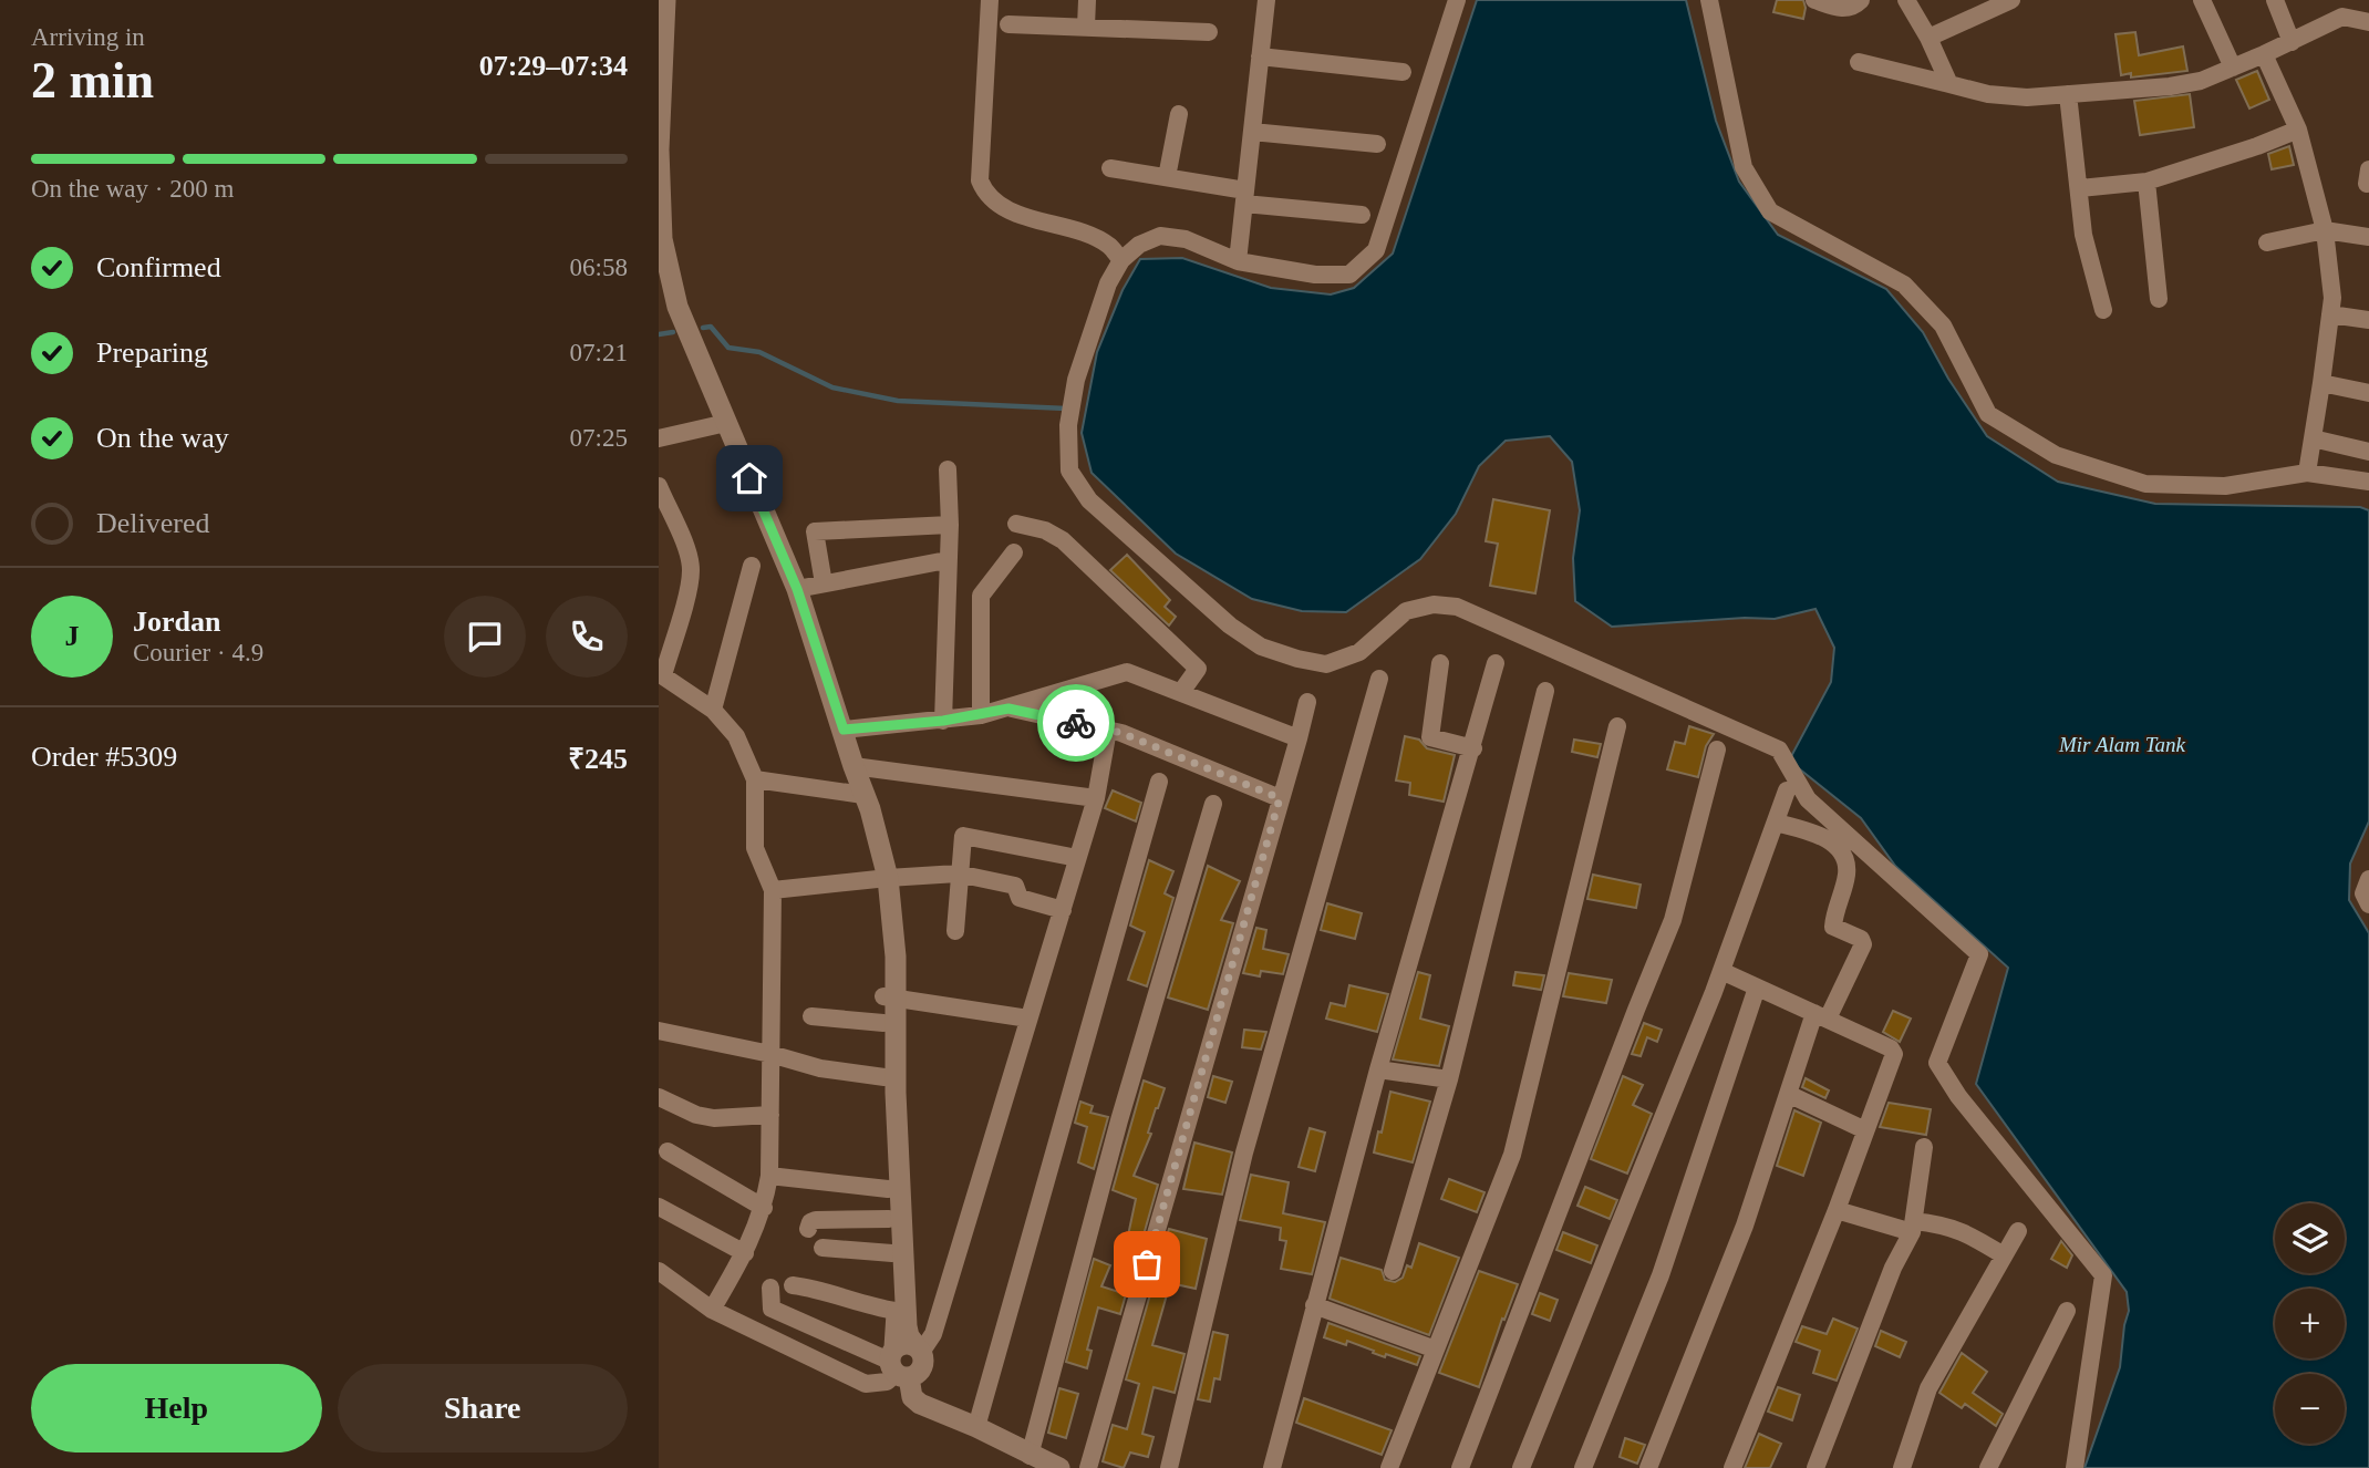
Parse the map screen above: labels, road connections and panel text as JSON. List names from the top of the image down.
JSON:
{
  "water": ["Mir Alam Tank"],
  "page": {
    "heading": ["2 min", "Arriving in", "07:29–07:34"],
    "panel": [
      "Jordan",
      "Courier · 4.9",
      "Order #5309",
      "₹245"
    ],
    "bar": "On the way · 200 m",
    "list": [
      ["Confirmed", "06:58"],
      ["Preparing", "07:21"],
      ["On the way", "07:25"],
      "Delivered"
    ],
    "round": "J",
    "map_buttons": ["+", "−"],
    "buttons": ["Help", "Share"]
  }
}
